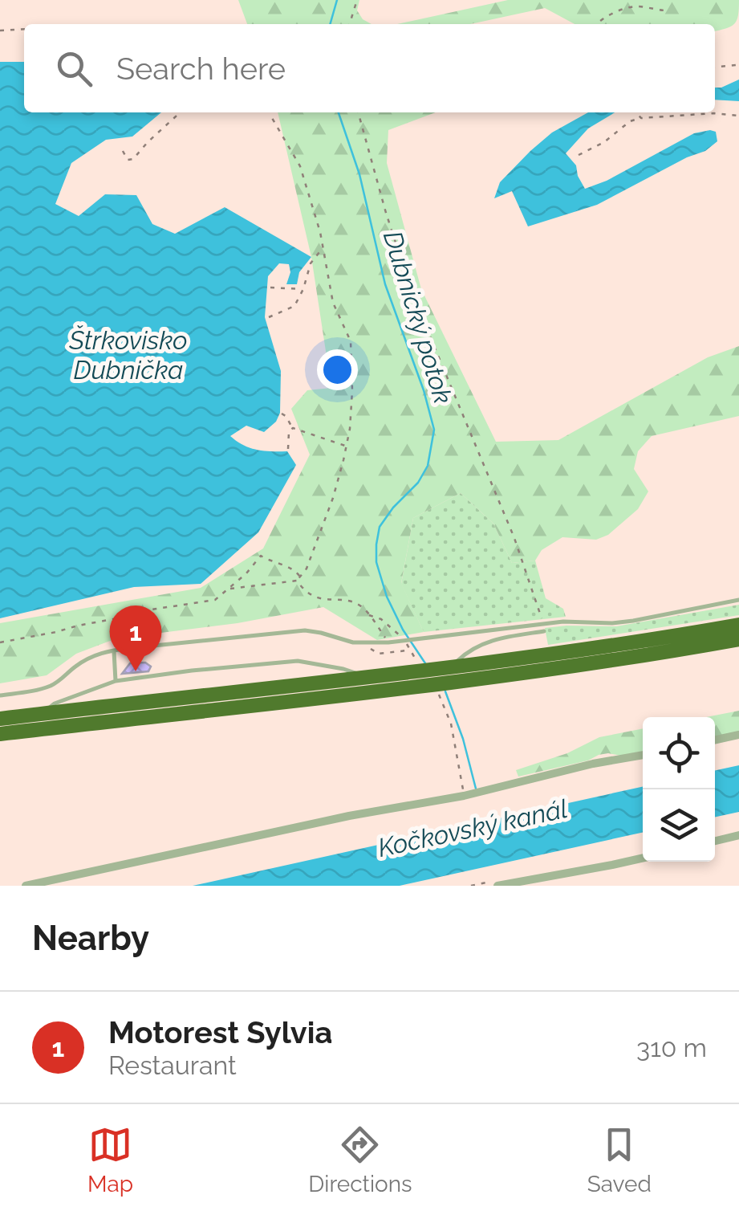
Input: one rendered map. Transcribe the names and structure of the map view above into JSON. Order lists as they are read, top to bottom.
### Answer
{
  "water": ["Dubnický potok", "Štrkovisko Dubnička", "Kočkovský kanál"],
  "page": {
    "search": "Search here",
    "pins": "1",
    "heading": "Nearby",
    "list": [
      {
        "mark": "1",
        "name": "Motorest Sylvia",
        "note": "Restaurant",
        "value": "310 m"
      }
    ],
    "nav": ["Map", "Directions", "Saved"]
  }
}
